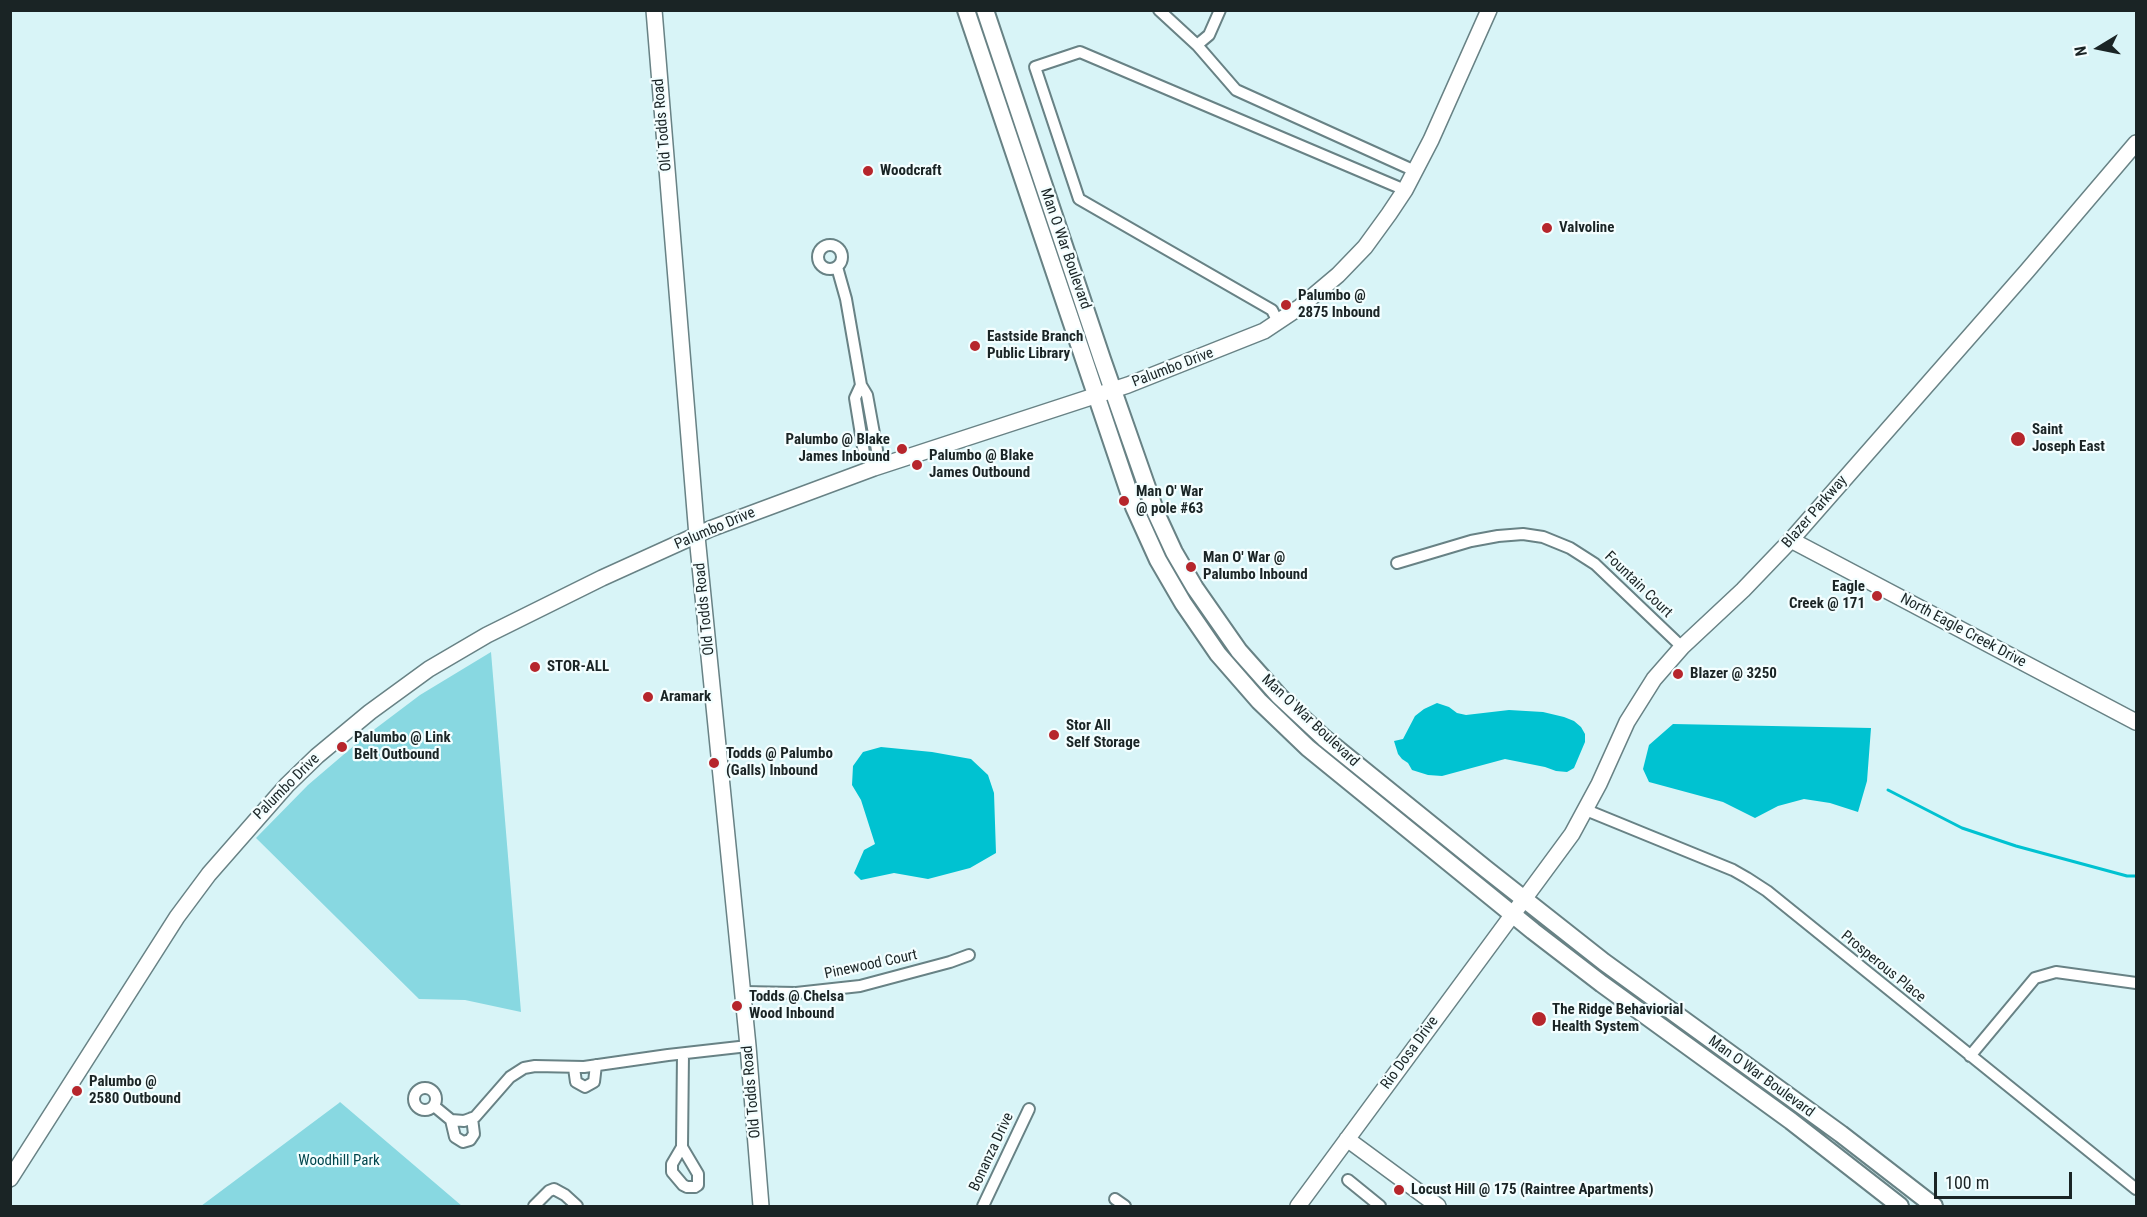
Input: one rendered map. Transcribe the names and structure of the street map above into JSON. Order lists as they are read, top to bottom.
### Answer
{
  "streets": {
    "main road": ["Man O War Boulevard"],
    "street": [
      "Old Todds Road",
      "Palumbo Drive",
      "Blazer Parkway",
      "Fountain Court",
      "North Eagle Creek Drive",
      "Pinewood Court",
      "Prosperous Place",
      "Rio Dosa Drive",
      "Bonanza Drive"
    ]
  },
  "crossings": [
    ["Old Todds Road", "Palumbo Drive"],
    ["Old Todds Road", "Pinewood Court"],
    ["Man O War Boulevard", "Palumbo Drive"],
    ["Man O War Boulevard", "Blazer Parkway"],
    ["Man O War Boulevard", "Rio Dosa Drive"],
    ["Blazer Parkway", "Fountain Court"],
    ["Blazer Parkway", "North Eagle Creek Drive"],
    ["Blazer Parkway", "Prosperous Place"],
    ["Blazer Parkway", "Rio Dosa Drive"]
  ],
  "parks": ["Woodhill Park"],
  "places": [
    "Woodcraft",
    "Valvoline",
    "Palumbo @ 2875 Inbound",
    "Eastside Branch Public Library",
    "Saint Joseph East",
    "Palumbo @ Blake James Inbound",
    "Palumbo @ Blake James Outbound",
    "Man O' War @ pole #63",
    "Man O' War @ Palumbo Inbound",
    "Eagle Creek @ 171",
    "STOR-ALL",
    "Blazer @ 3250",
    "Aramark",
    "Stor All Self Storage",
    "Palumbo @ Link Belt Outbound",
    "Todds @ Palumbo (Galls) Inbound",
    "Todds @ Chelsa Wood Inbound",
    "The Ridge Behaviorial Health System",
    "Palumbo @ 2580 Outbound",
    "Locust Hill @ 175 (Raintree Apartments)"
  ],
  "scale_bar": "100 m",
  "north": "left"
}
